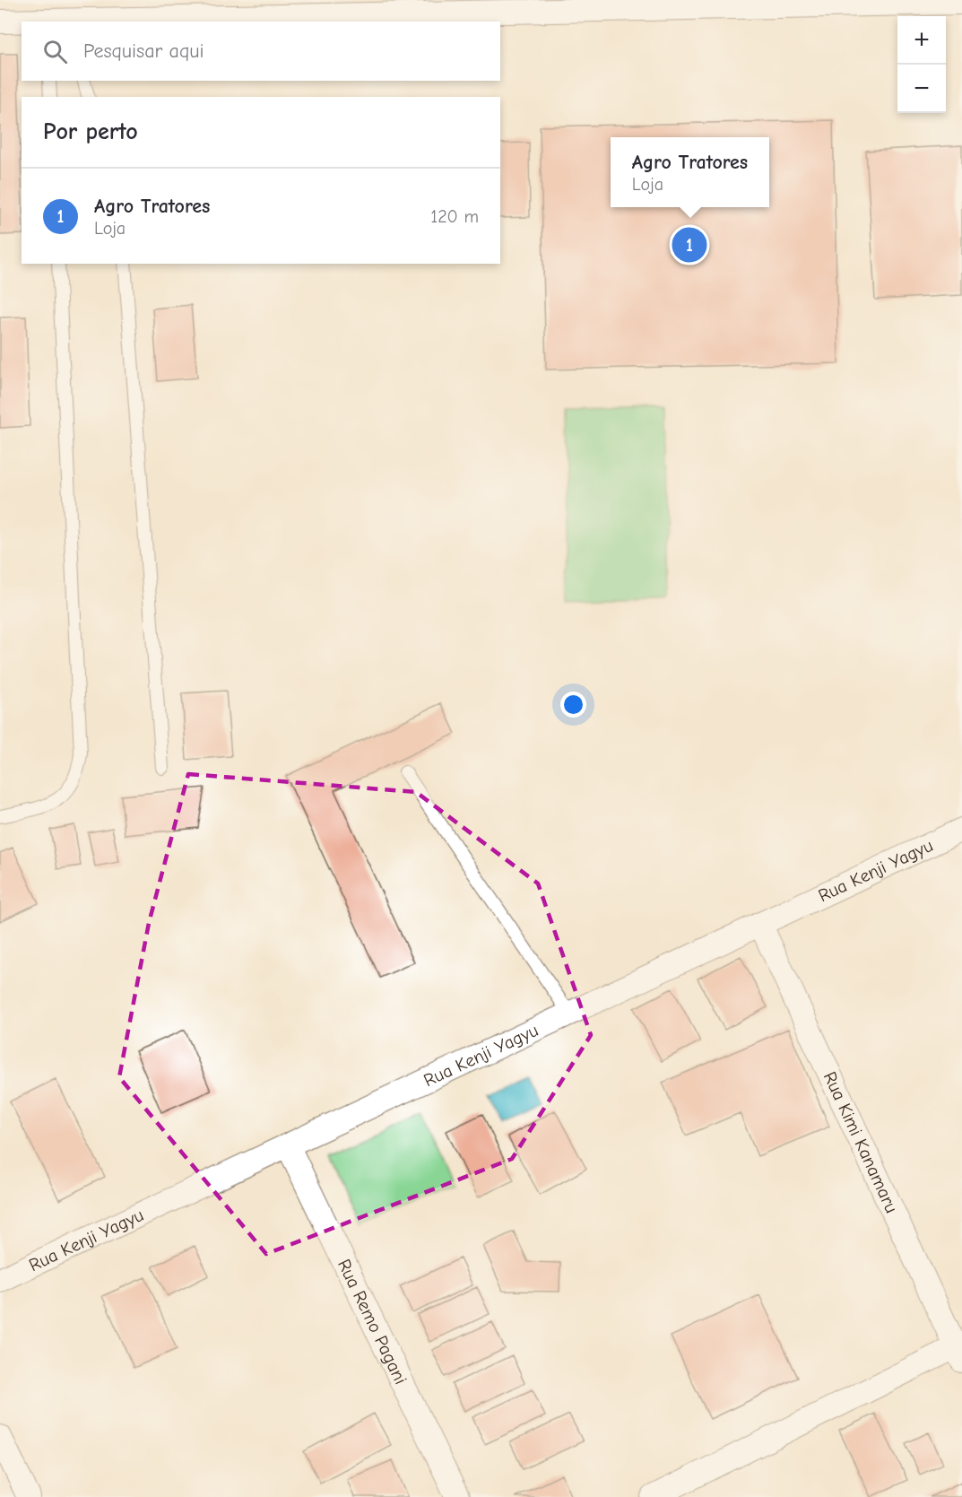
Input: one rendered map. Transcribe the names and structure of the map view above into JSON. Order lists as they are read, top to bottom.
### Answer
{
  "streets": {
    "street": ["Rua Kenji Yagyu", "Rua Kimi Kanamaru", "Rua Remo Pagani"]
  },
  "crossings": [
    ["Rua Kenji Yagyu", "Rua Kimi Kanamaru"],
    ["Rua Kenji Yagyu", "Rua Remo Pagani"]
  ],
  "page": {
    "map_buttons": ["+", "−"],
    "search": "Pesquisar aqui",
    "heading": "Por perto",
    "popup": ["Agro Tratores", "Loja"],
    "list": [
      {
        "mark": "1",
        "name": "Agro Tratores",
        "note": "Loja",
        "value": "120 m"
      }
    ],
    "pins": "1"
  }
}
